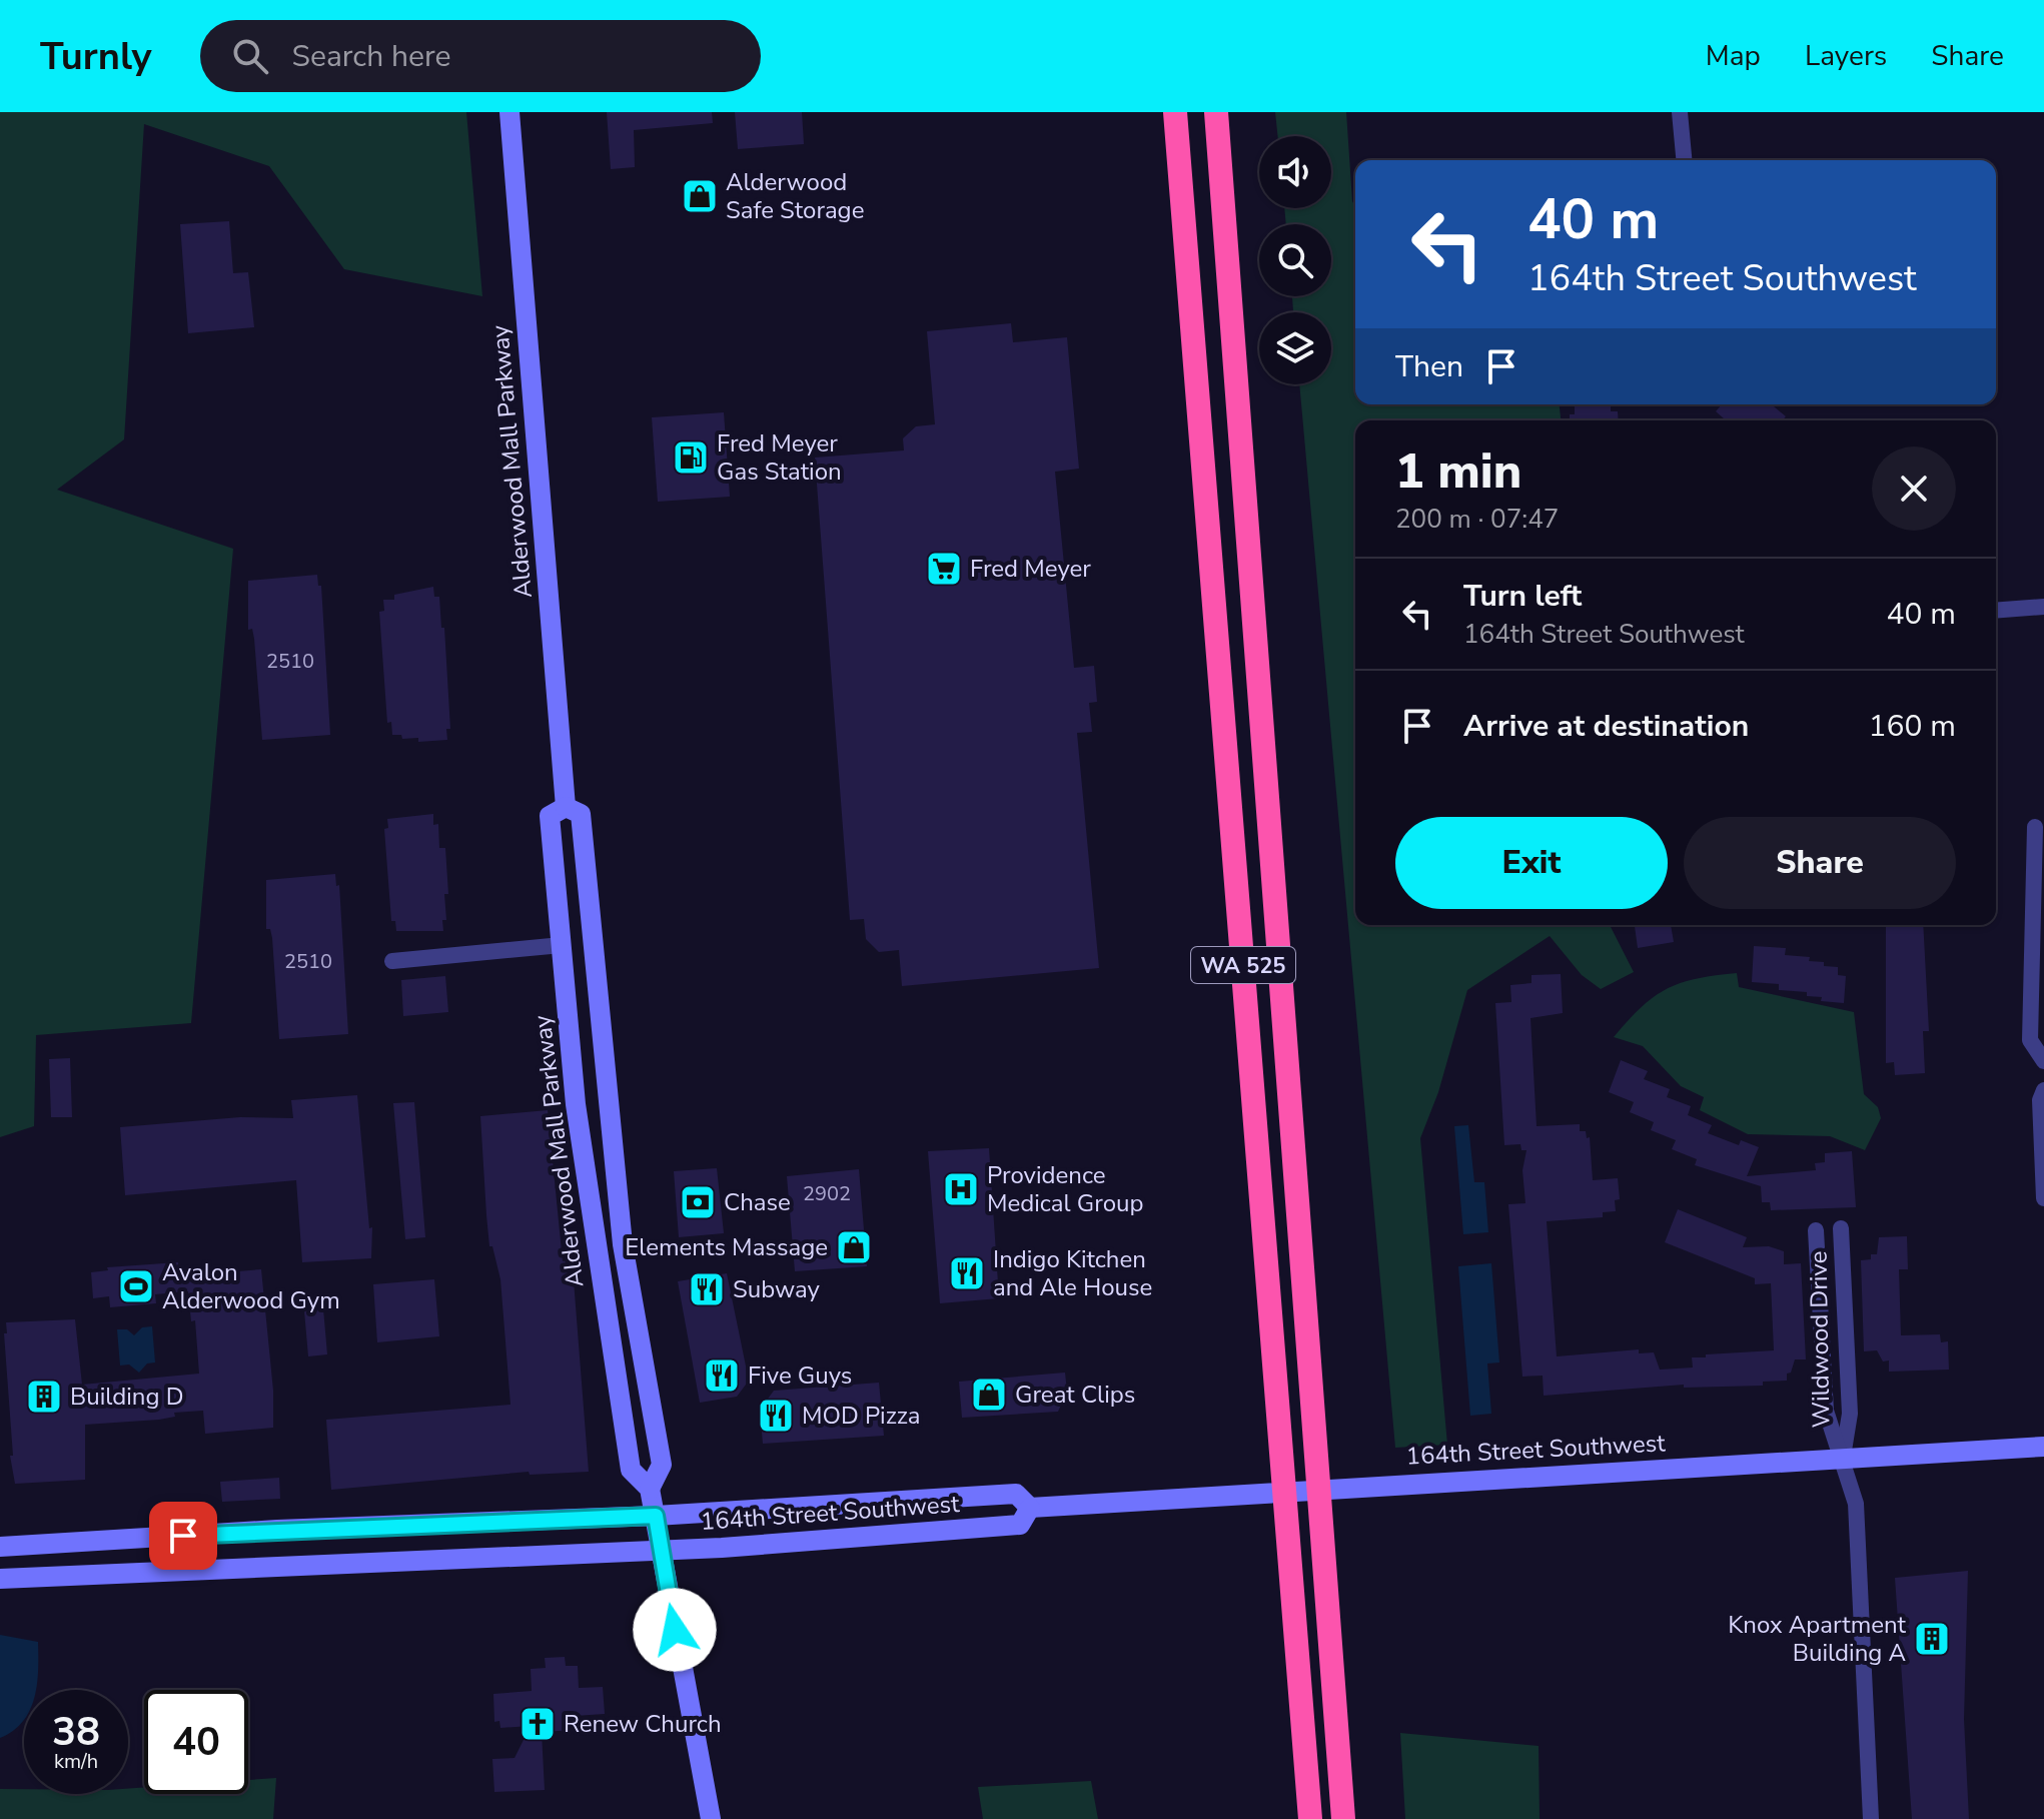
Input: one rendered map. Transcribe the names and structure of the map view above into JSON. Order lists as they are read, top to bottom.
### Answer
{
  "streets": {
    "highway": ["WA 525"],
    "main road": ["Alderwood Mall Parkway", "164th Street Southwest"],
    "street": ["Wildwood Drive"]
  },
  "crossings": [
    ["Alderwood Mall Parkway", "164th Street Southwest"],
    ["Wildwood Drive", "164th Street Southwest"]
  ],
  "places": {
    "shop": ["Alderwood Safe Storage", "Elements Massage", "Great Clips"],
    "fuel station": ["Fred Meyer Gas Station"],
    "supermarket": ["Fred Meyer"],
    "hospital": ["Providence Medical Group"],
    "bank": ["Chase"],
    "restaurant": [
      "Indigo Kitchen and Ale House",
      "Subway",
      "Five Guys",
      "MOD Pizza"
    ],
    "sports": ["Avalon Alderwood Gym"],
    "building": ["Building D", "Knox Apartment Building A"],
    "church": ["Renew Church"]
  },
  "house_numbers": ["2510", "2510", "2902"],
  "page": {
    "header": "Turnly",
    "search": "Search here",
    "nav": ["Map", "Layers", "Share"],
    "turn": ["40 m", "164th Street Southwest"],
    "then": "Then",
    "heading": ["1 min", "200 m · 07:47"],
    "list": [
      {
        "name": "Turn left",
        "note": "164th Street Southwest",
        "value": "40 m"
      },
      {
        "name": "Arrive at destination",
        "value": "160 m"
      }
    ],
    "buttons": ["Exit", "Share"],
    "speed": "38 km/h",
    "limit": "40"
  }
}
